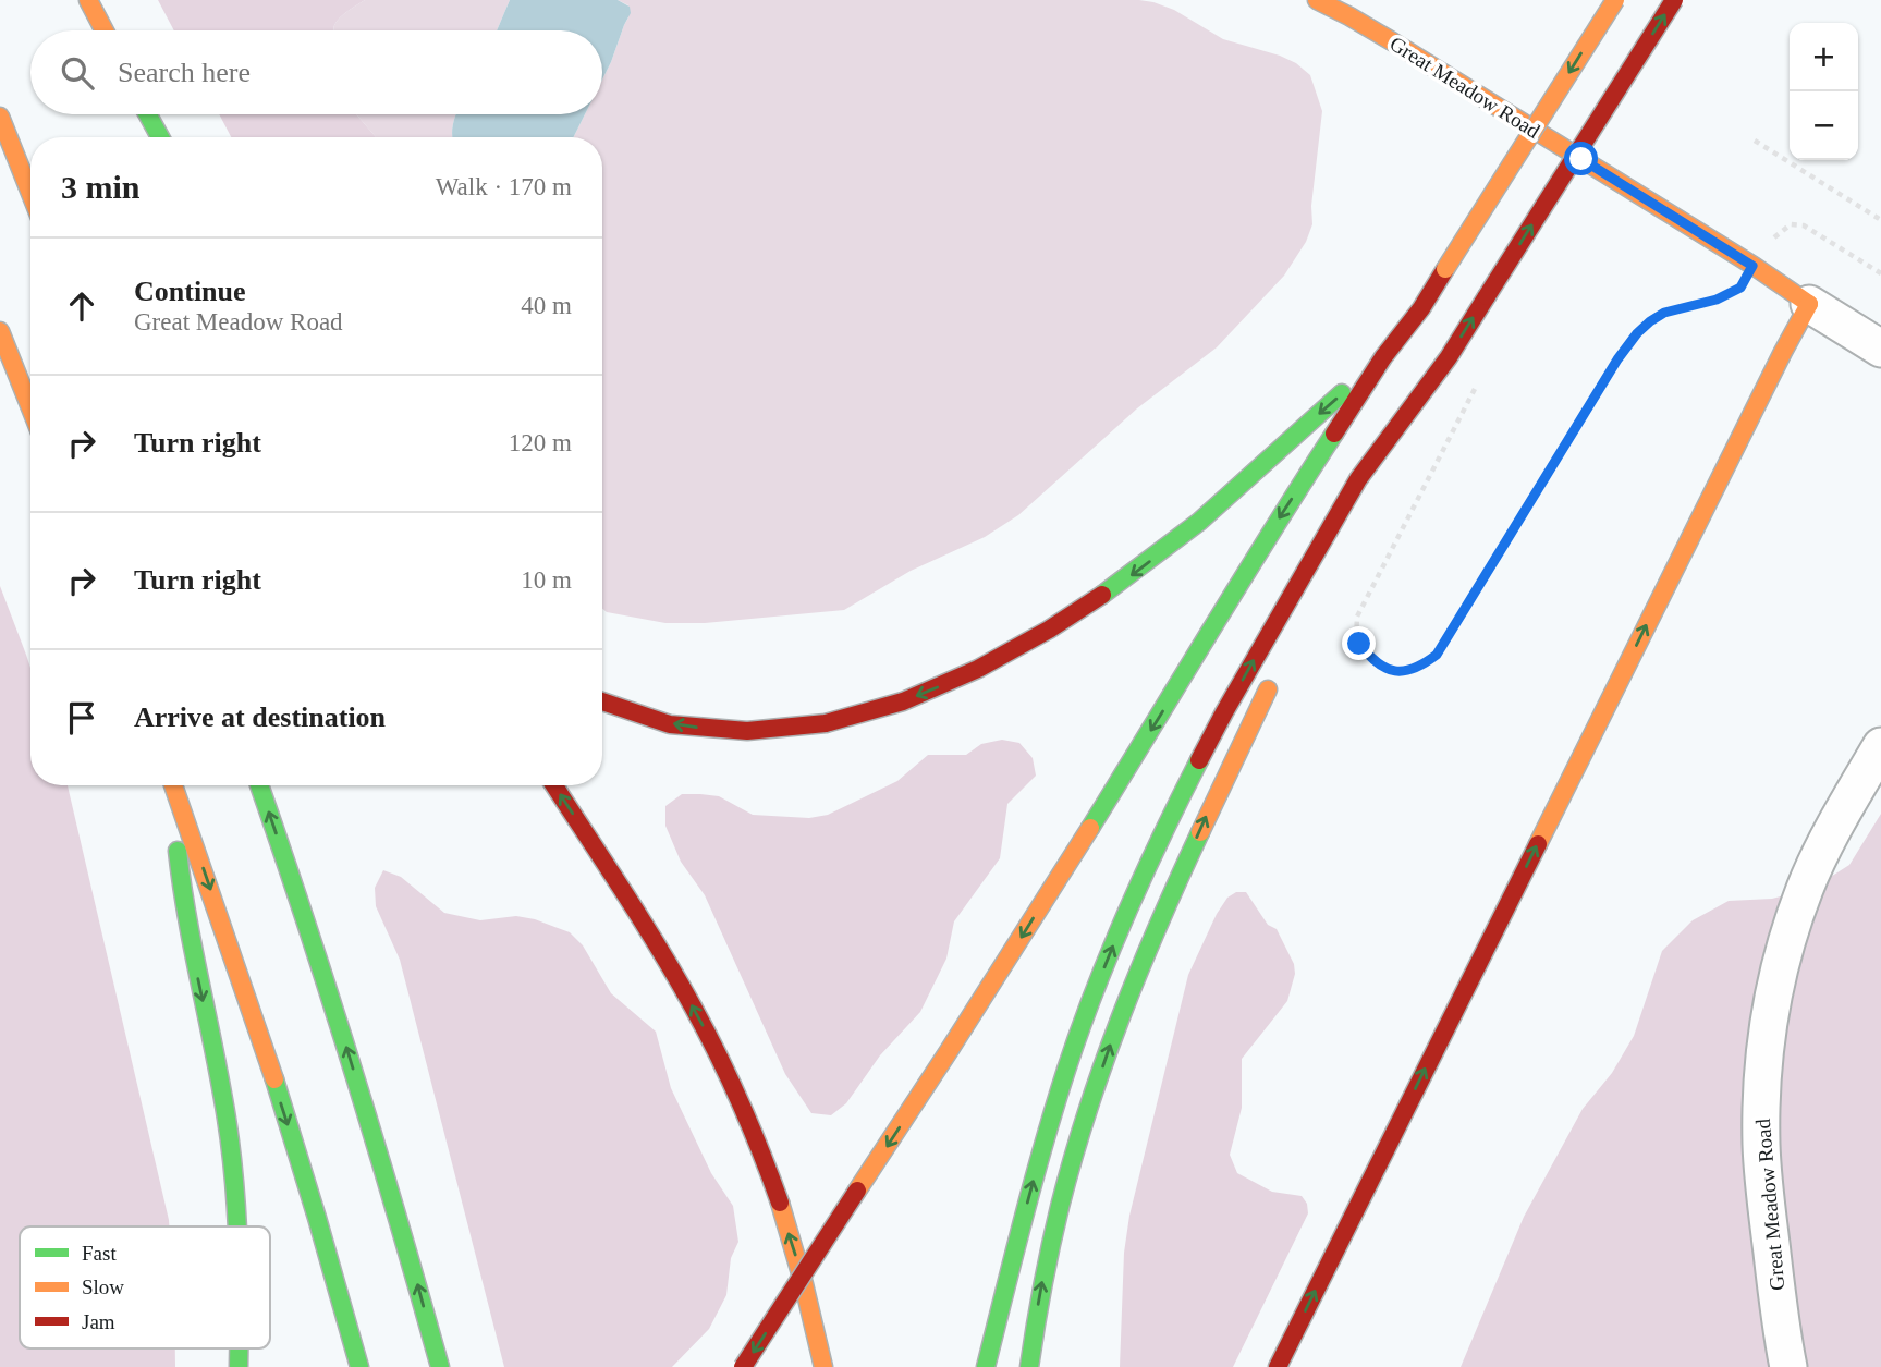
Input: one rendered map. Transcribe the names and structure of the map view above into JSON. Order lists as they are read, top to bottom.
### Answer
{
  "streets": {
    "main road": ["Great Meadow Road"]
  },
  "legend": ["Fast", "Slow", "Jam"],
  "page": {
    "map_buttons": ["+", "−"],
    "search": "Search here",
    "heading": ["3 min", "Walk · 170 m"],
    "list": [
      ["Continue", "Great Meadow Road", "40 m"],
      ["Turn right", "120 m"],
      ["Turn right", "10 m"],
      "Arrive at destination"
    ]
  }
}
